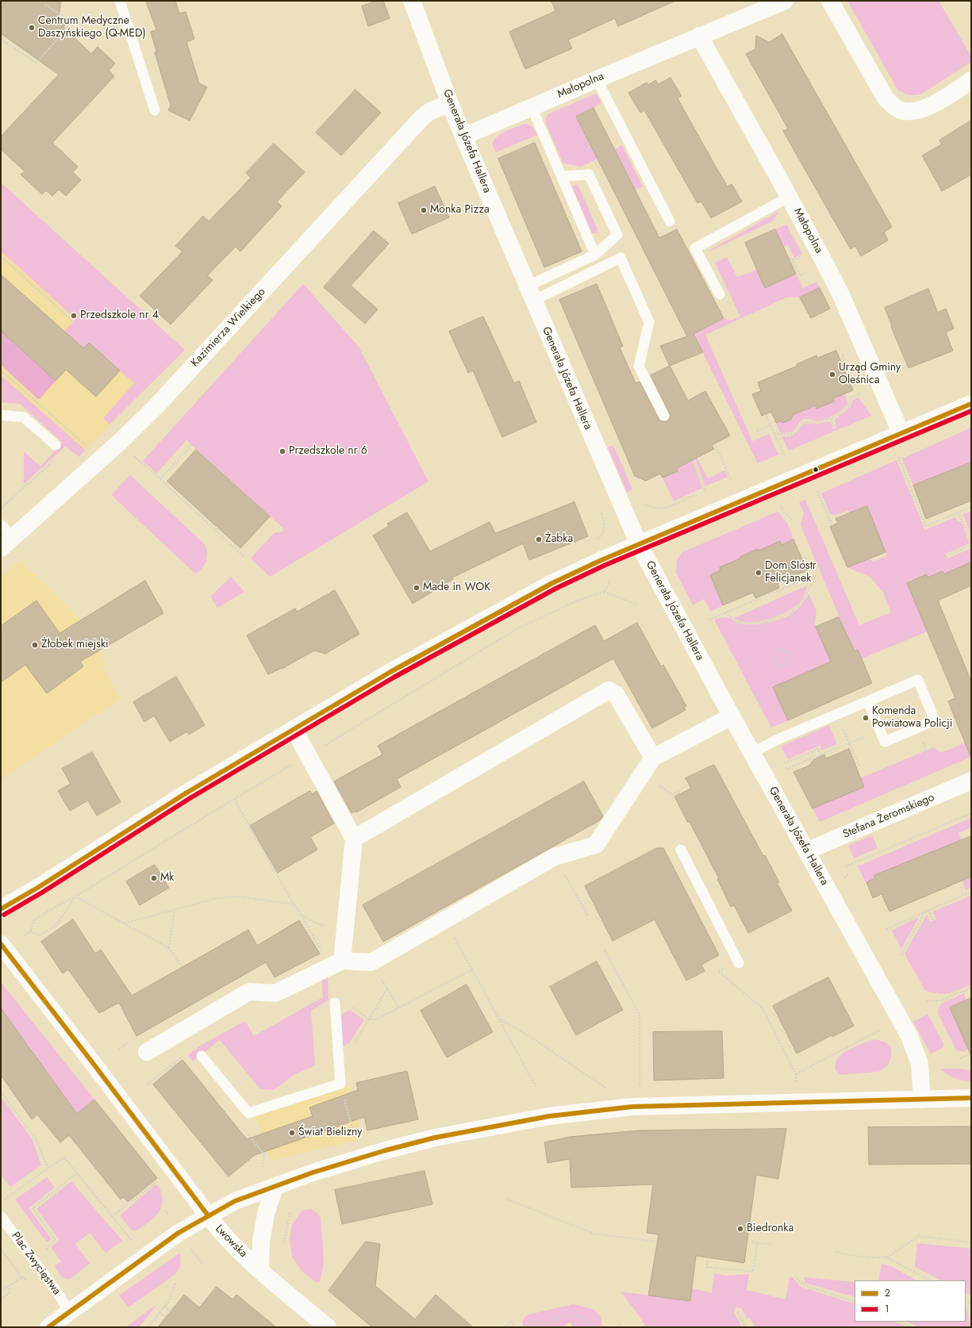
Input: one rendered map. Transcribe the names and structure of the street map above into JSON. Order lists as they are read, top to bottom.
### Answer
{
  "streets": {
    "street": [
      "Małopolna",
      "Generała Józefa Hallera",
      "Kazimierza Wielkiego",
      "Stefana Żeromskiego",
      "Lwowska"
    ],
    "lane": ["Plac Zwycięstwa"]
  },
  "crossings": [
    ["Małopolna", "Generała Józefa Hallera"],
    ["Generała Józefa Hallera", "Kazimierza Wielkiego"],
    ["Generała Józefa Hallera", "Stefana Żeromskiego"]
  ],
  "places": [
    "Centrum Medyczne Daszyńskiego (Q-MED)",
    "Monka Pizza",
    "Przedszkole nr 4",
    "Urząd Gminy Oleśnica",
    "Przedszkole nr 6",
    "Żabka",
    "Dom SIóstr Felicjanek",
    "Made in WOK",
    "Żłobek miejski",
    "Komenda Powiatowa Policji",
    "Mk",
    "Świat Bielizny",
    "Biedronka"
  ],
  "lines": ["transit line 2", "transit line 1"],
  "legend": ["2", "1"]
}
